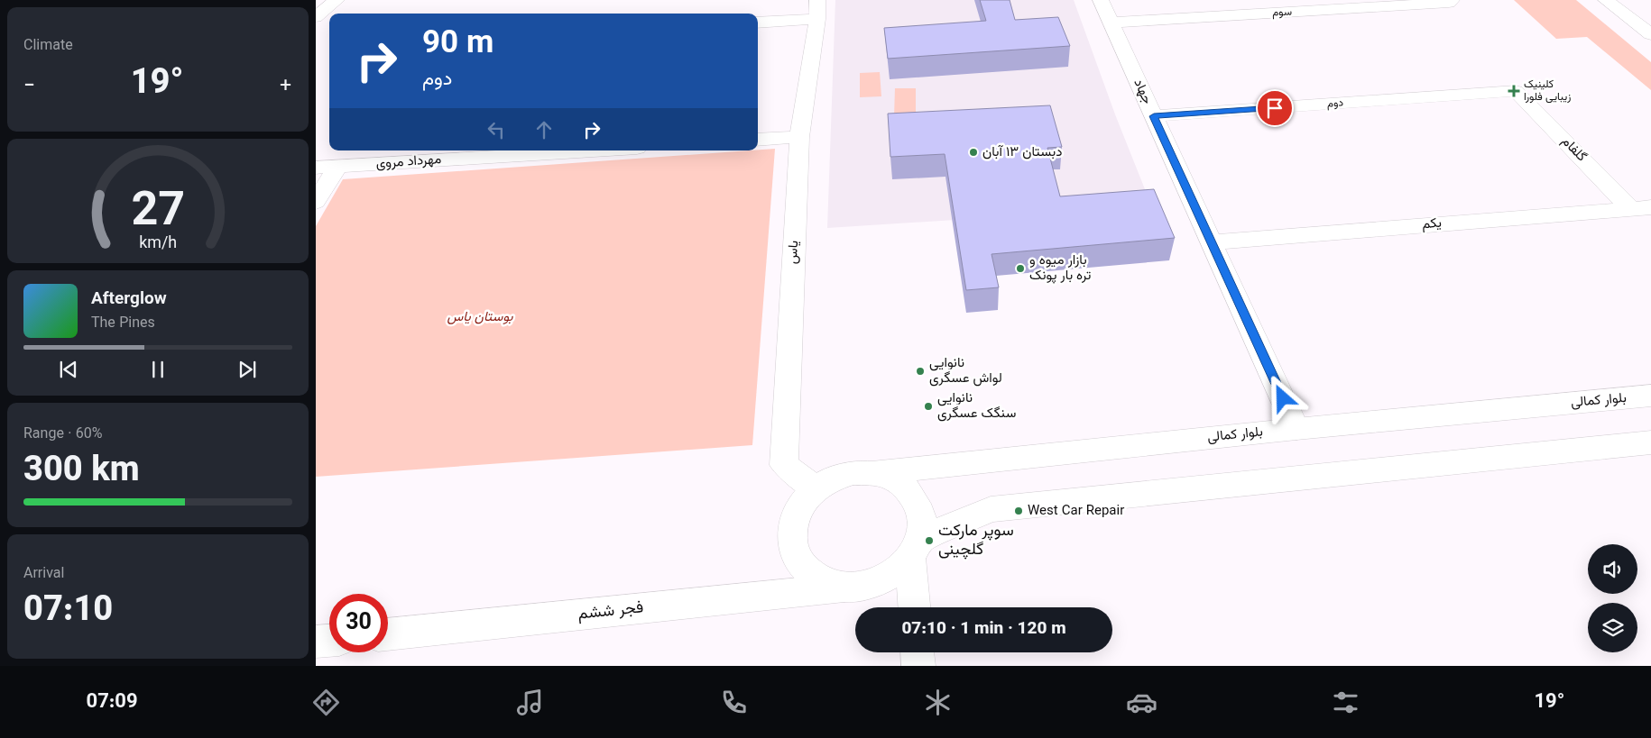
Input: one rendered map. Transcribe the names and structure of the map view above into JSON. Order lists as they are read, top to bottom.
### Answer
{
  "streets": {
    "street": [
      "سوم",
      "جهاد",
      "دوم",
      "گلفام",
      "مهرداد مروی",
      "یکم",
      "یاس",
      "بلوار کمالی",
      "فجر ششم"
    ]
  },
  "crossings": [
    ["سوم", "جهاد"],
    ["جهاد", "دوم"],
    ["جهاد", "یکم"],
    ["جهاد", "بلوار کمالی"],
    ["دوم", "گلفام"],
    ["گلفام", "یکم"],
    ["یاس", "بلوار کمالی"],
    ["یاس", "فجر ششم"],
    ["بلوار کمالی", "فجر ششم"]
  ],
  "parks": ["بوستان یاس"],
  "places": {
    "health": ["کلینیک زیبایی فلورا"],
    "other": [
      "دبستان ۱۳ آبان",
      "بازار ميوه و تره بار پونک",
      "نانوایی لواش عسگری",
      "نانوایی سنگک عسگری",
      "West Car Repair",
      "سوپر مارکت گلچینی"
    ]
  },
  "page": {
    "tile": [
      "Climate",
      ["Range · 60%", "300 km"],
      ["Arrival", "07:10"]
    ],
    "turn": ["90 m", "دوم"],
    "heat": ["−", "19°", "+"],
    "song": ["Afterglow", "The Pines"],
    "limit": "30",
    "trip": "07:10 · 1 min · 120 m",
    "tabs": ["07:09", "19°"],
    "gauge": ["27", "km/h"]
  }
}
